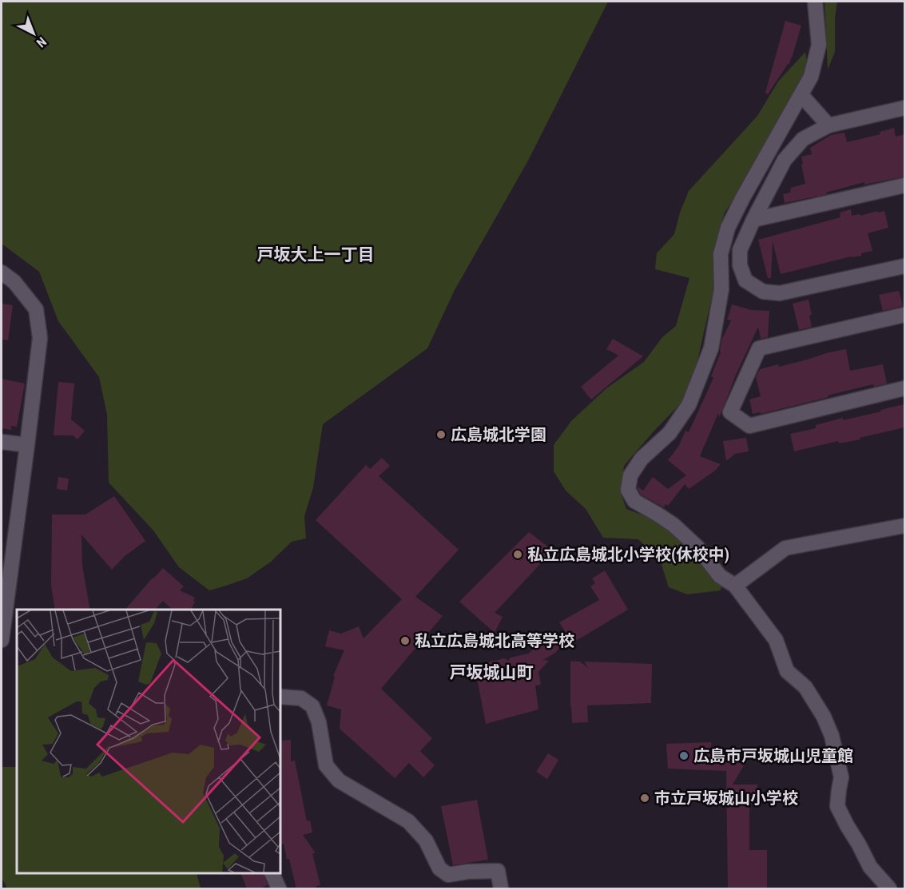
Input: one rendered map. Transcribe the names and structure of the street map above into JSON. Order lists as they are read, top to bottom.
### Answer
{
  "districts": ["戸坂大上一丁目", "戸坂城山町"],
  "places": [
    "広島城北学園",
    "私立広島城北小学校(休校中)",
    "私立広島城北高等学校",
    "広島市戸坂城山児童館",
    "市立戸坂城山小学校"
  ],
  "north": "bottom right"
}
